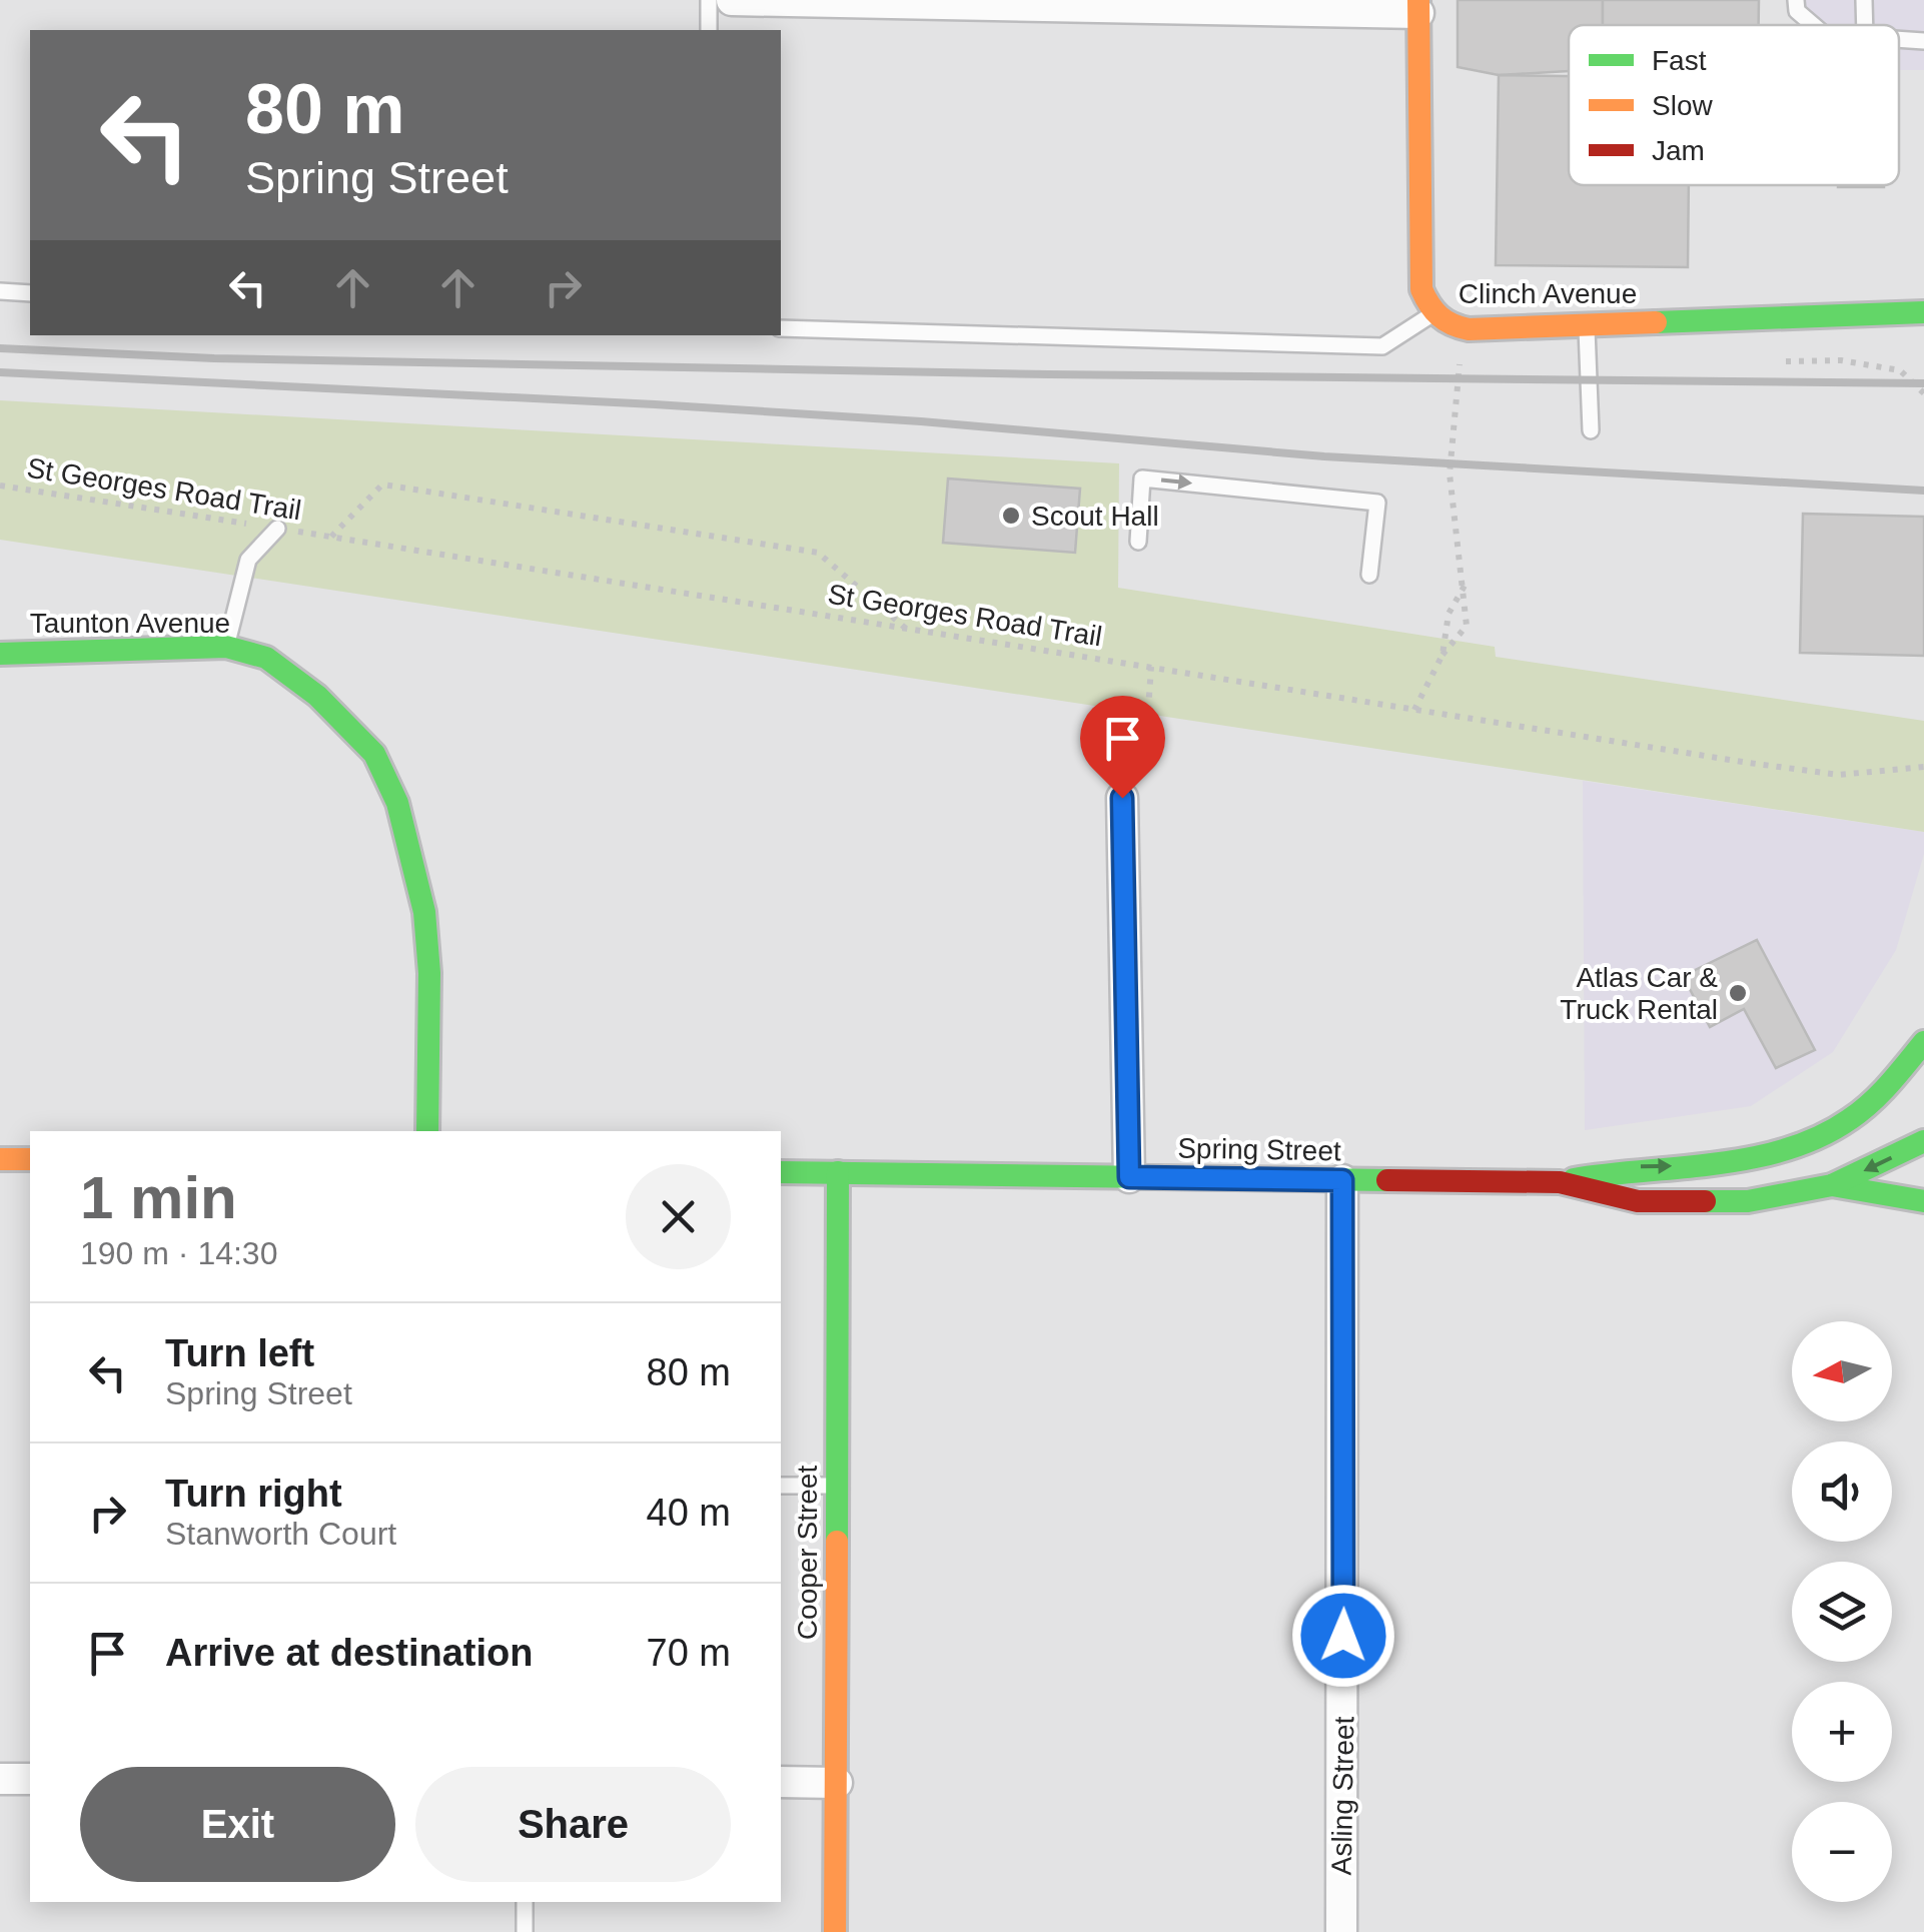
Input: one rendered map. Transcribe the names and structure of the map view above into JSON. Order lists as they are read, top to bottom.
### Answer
{
  "streets": {
    "street": [
      "Clinch Avenue",
      "Taunton Avenue",
      "Spring Street",
      "Cooper Street",
      "Asling Street"
    ],
    "path": ["St Georges Road Trail"]
  },
  "crossings": [
    ["Spring Street", "Cooper Street"],
    ["Spring Street", "Asling Street"]
  ],
  "places": ["Scout Hall", "Atlas Car & Truck Rental"],
  "legend": ["Fast", "Slow", "Jam"],
  "north": "left",
  "page": {
    "turn": ["80 m", "Spring Street"],
    "heading": ["1 min", "190 m · 14:30"],
    "list": [
      {
        "name": "Turn left",
        "note": "Spring Street",
        "value": "80 m"
      },
      {
        "name": "Turn right",
        "note": "Stanworth Court",
        "value": "40 m"
      },
      {
        "name": "Arrive at destination",
        "value": "70 m"
      }
    ],
    "map_buttons": ["+", "−"],
    "buttons": ["Exit", "Share"]
  }
}
